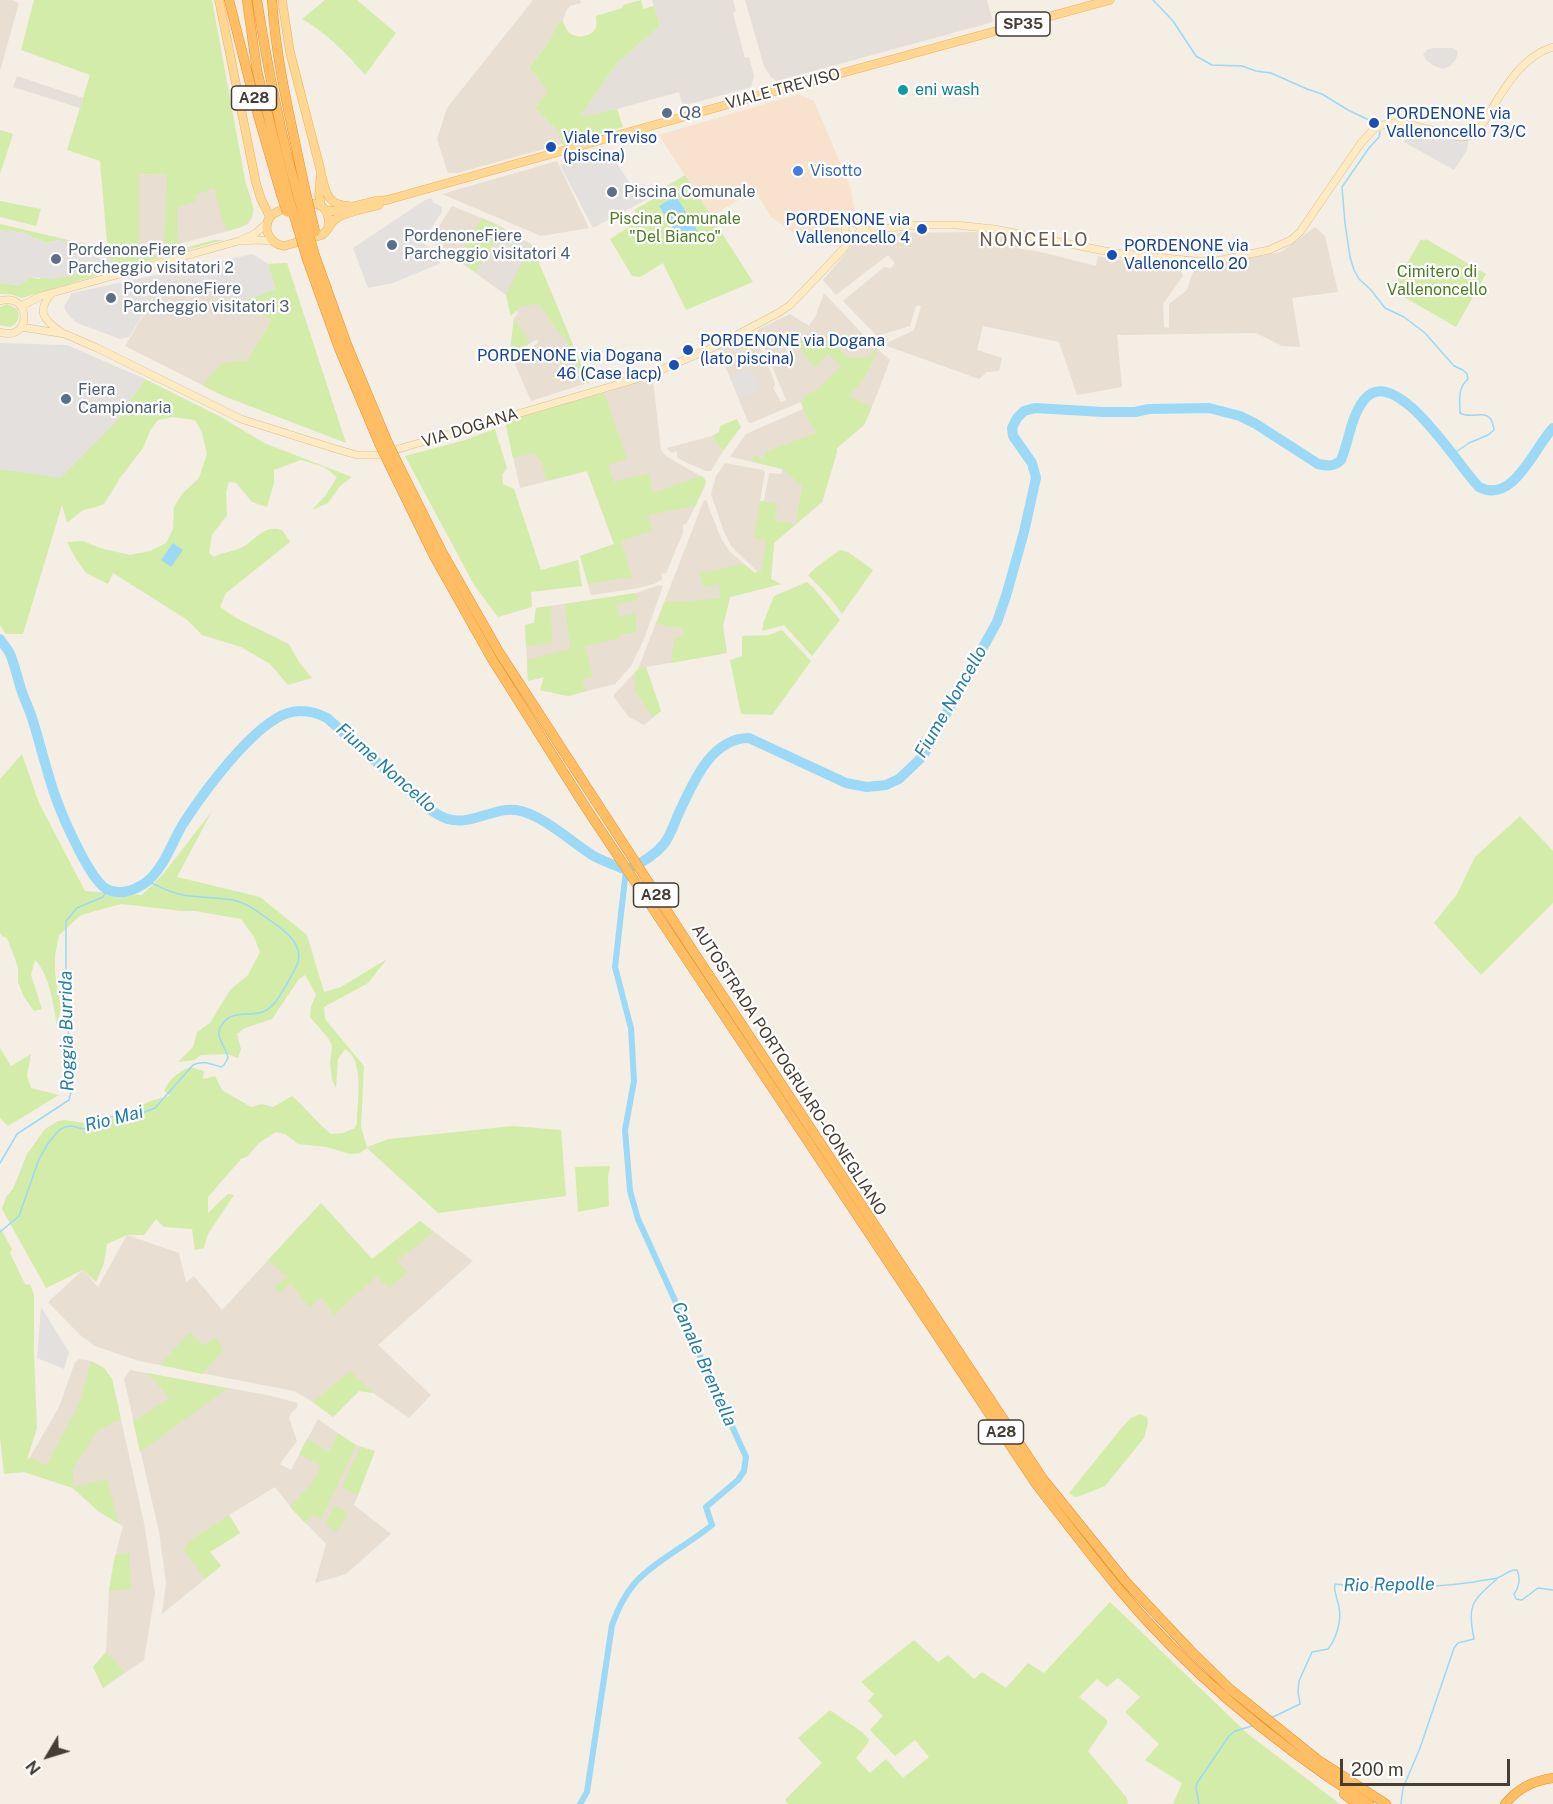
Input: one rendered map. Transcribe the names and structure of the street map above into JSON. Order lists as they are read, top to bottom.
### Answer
{
  "streets": {
    "highway": ["A28", "AUTOSTRADA PORTOGRUARO-CONEGLIANO"],
    "main road": ["SP35", "VIALE TREVISO"],
    "street": ["VIA DOGANA"]
  },
  "crossings": [
    ["VIALE TREVISO", "VIA DOGANA"],
    ["A28", "AUTOSTRADA PORTOGRUARO-CONEGLIANO"]
  ],
  "districts": ["NONCELLO"],
  "water": [
    "Fiume Noncello",
    "Roggia Burrida",
    "Rio Mai",
    "Canale Brentella",
    "Rio Repolle"
  ],
  "parks": ["Piscina Comunale \"Del Bianco\"", "Cimitero di Vallenoncello"],
  "places": [
    "eni wash",
    "Q8",
    "PORDENONE via Vallenoncello 73/C",
    "Viale Treviso (piscina)",
    "Visotto",
    "Piscina Comunale",
    "PORDENONE via Vallenoncello 4",
    "PordenoneFiere Parcheggio visitatori 4",
    "PORDENONE via Vallenoncello 20",
    "PordenoneFiere Parcheggio visitatori 2",
    "PordenoneFiere Parcheggio visitatori 3",
    "PORDENONE via Dogana (lato piscina)",
    "PORDENONE via Dogana 46 (Case Iacp)",
    "Fiera Campionaria"
  ],
  "scale_bar": "200 m",
  "north": "bottom left"
}
